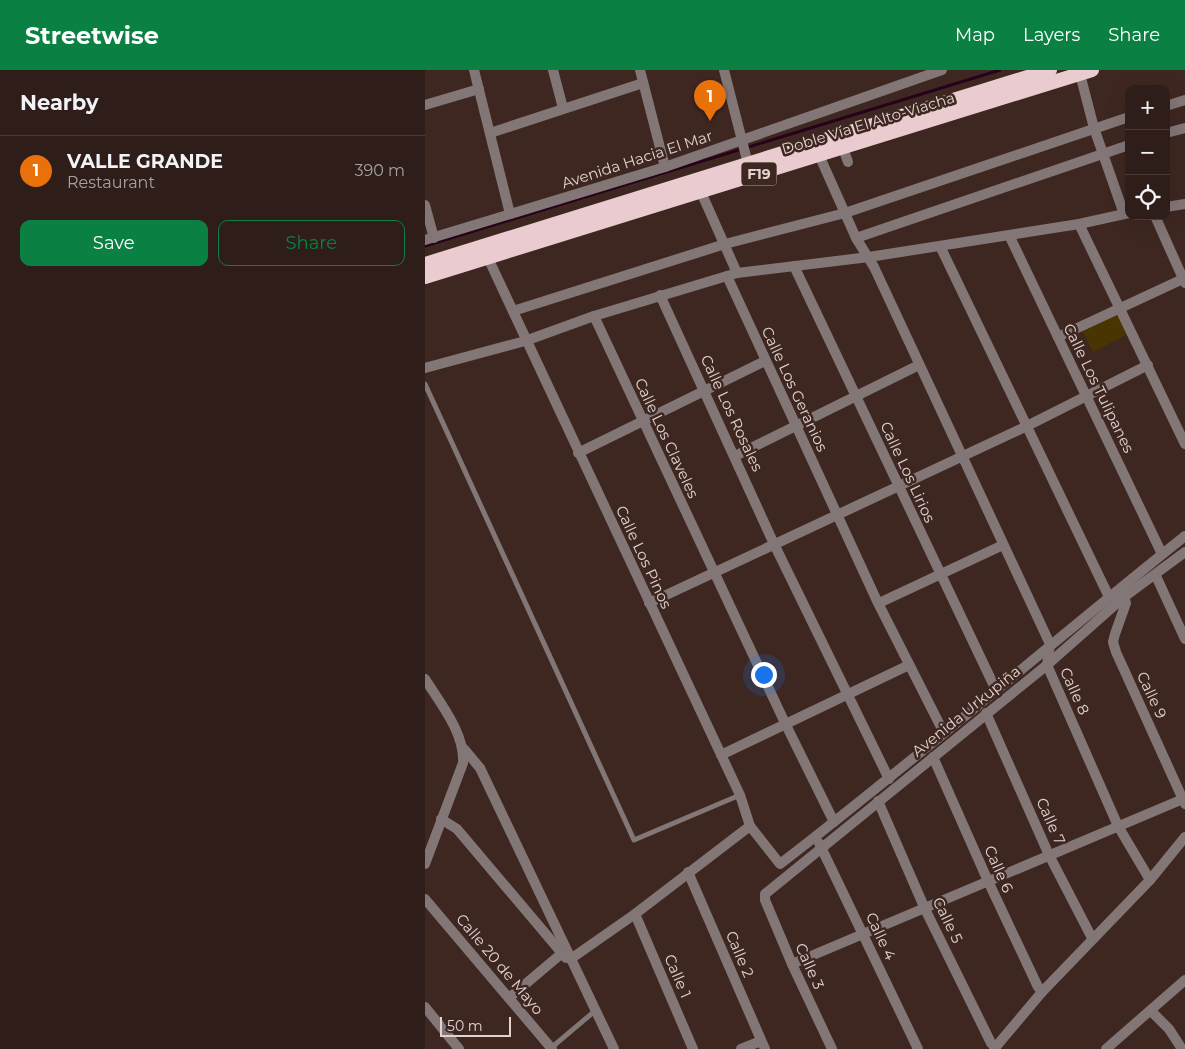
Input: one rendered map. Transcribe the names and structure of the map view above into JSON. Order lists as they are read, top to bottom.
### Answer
{
  "streets": {
    "highway": ["Doble Vía El Alto-Viacha", "F19"],
    "street": [
      "Avenida Hacia El Mar",
      "Calle Los Tulipanes",
      "Calle Los Geranios",
      "Calle Los Rosales",
      "Calle Los Claveles",
      "Calle Los Lirios",
      "Calle Los Pinos",
      "Calle 8",
      "Calle 9",
      "Avenida Urkupiña",
      "Calle 7",
      "Calle 6",
      "Calle 5",
      "Calle 4",
      "Calle 2",
      "Calle 20 de Mayo",
      "Calle 3",
      "Calle 1"
    ]
  },
  "crossings": [
    ["Doble Vía El Alto-Viacha", "Avenida Hacia El Mar"],
    ["Doble Vía El Alto-Viacha", "Calle Los Geranios"],
    ["Doble Vía El Alto-Viacha", "Calle Los Pinos"],
    ["Calle Los Pinos", "Calle 4"],
    ["Calle 8", "Avenida Urkupiña"],
    ["Calle 9", "Avenida Urkupiña"],
    ["Avenida Urkupiña", "Calle 7"],
    ["Avenida Urkupiña", "Calle 6"],
    ["Avenida Urkupiña", "Calle 5"],
    ["Avenida Urkupiña", "Calle 4"],
    ["Avenida Urkupiña", "Calle 3"]
  ],
  "scale_bar": "50 m",
  "page": {
    "header": "Streetwise",
    "nav": ["Map", "Layers", "Share"],
    "heading": "Nearby",
    "pins": "1",
    "map_buttons": ["+", "−"],
    "list": [
      {
        "mark": "1",
        "name": "VALLE GRANDE",
        "note": "Restaurant",
        "value": "390 m"
      }
    ],
    "buttons": ["Save", "Share"],
    "scale": "50 m"
  }
}
